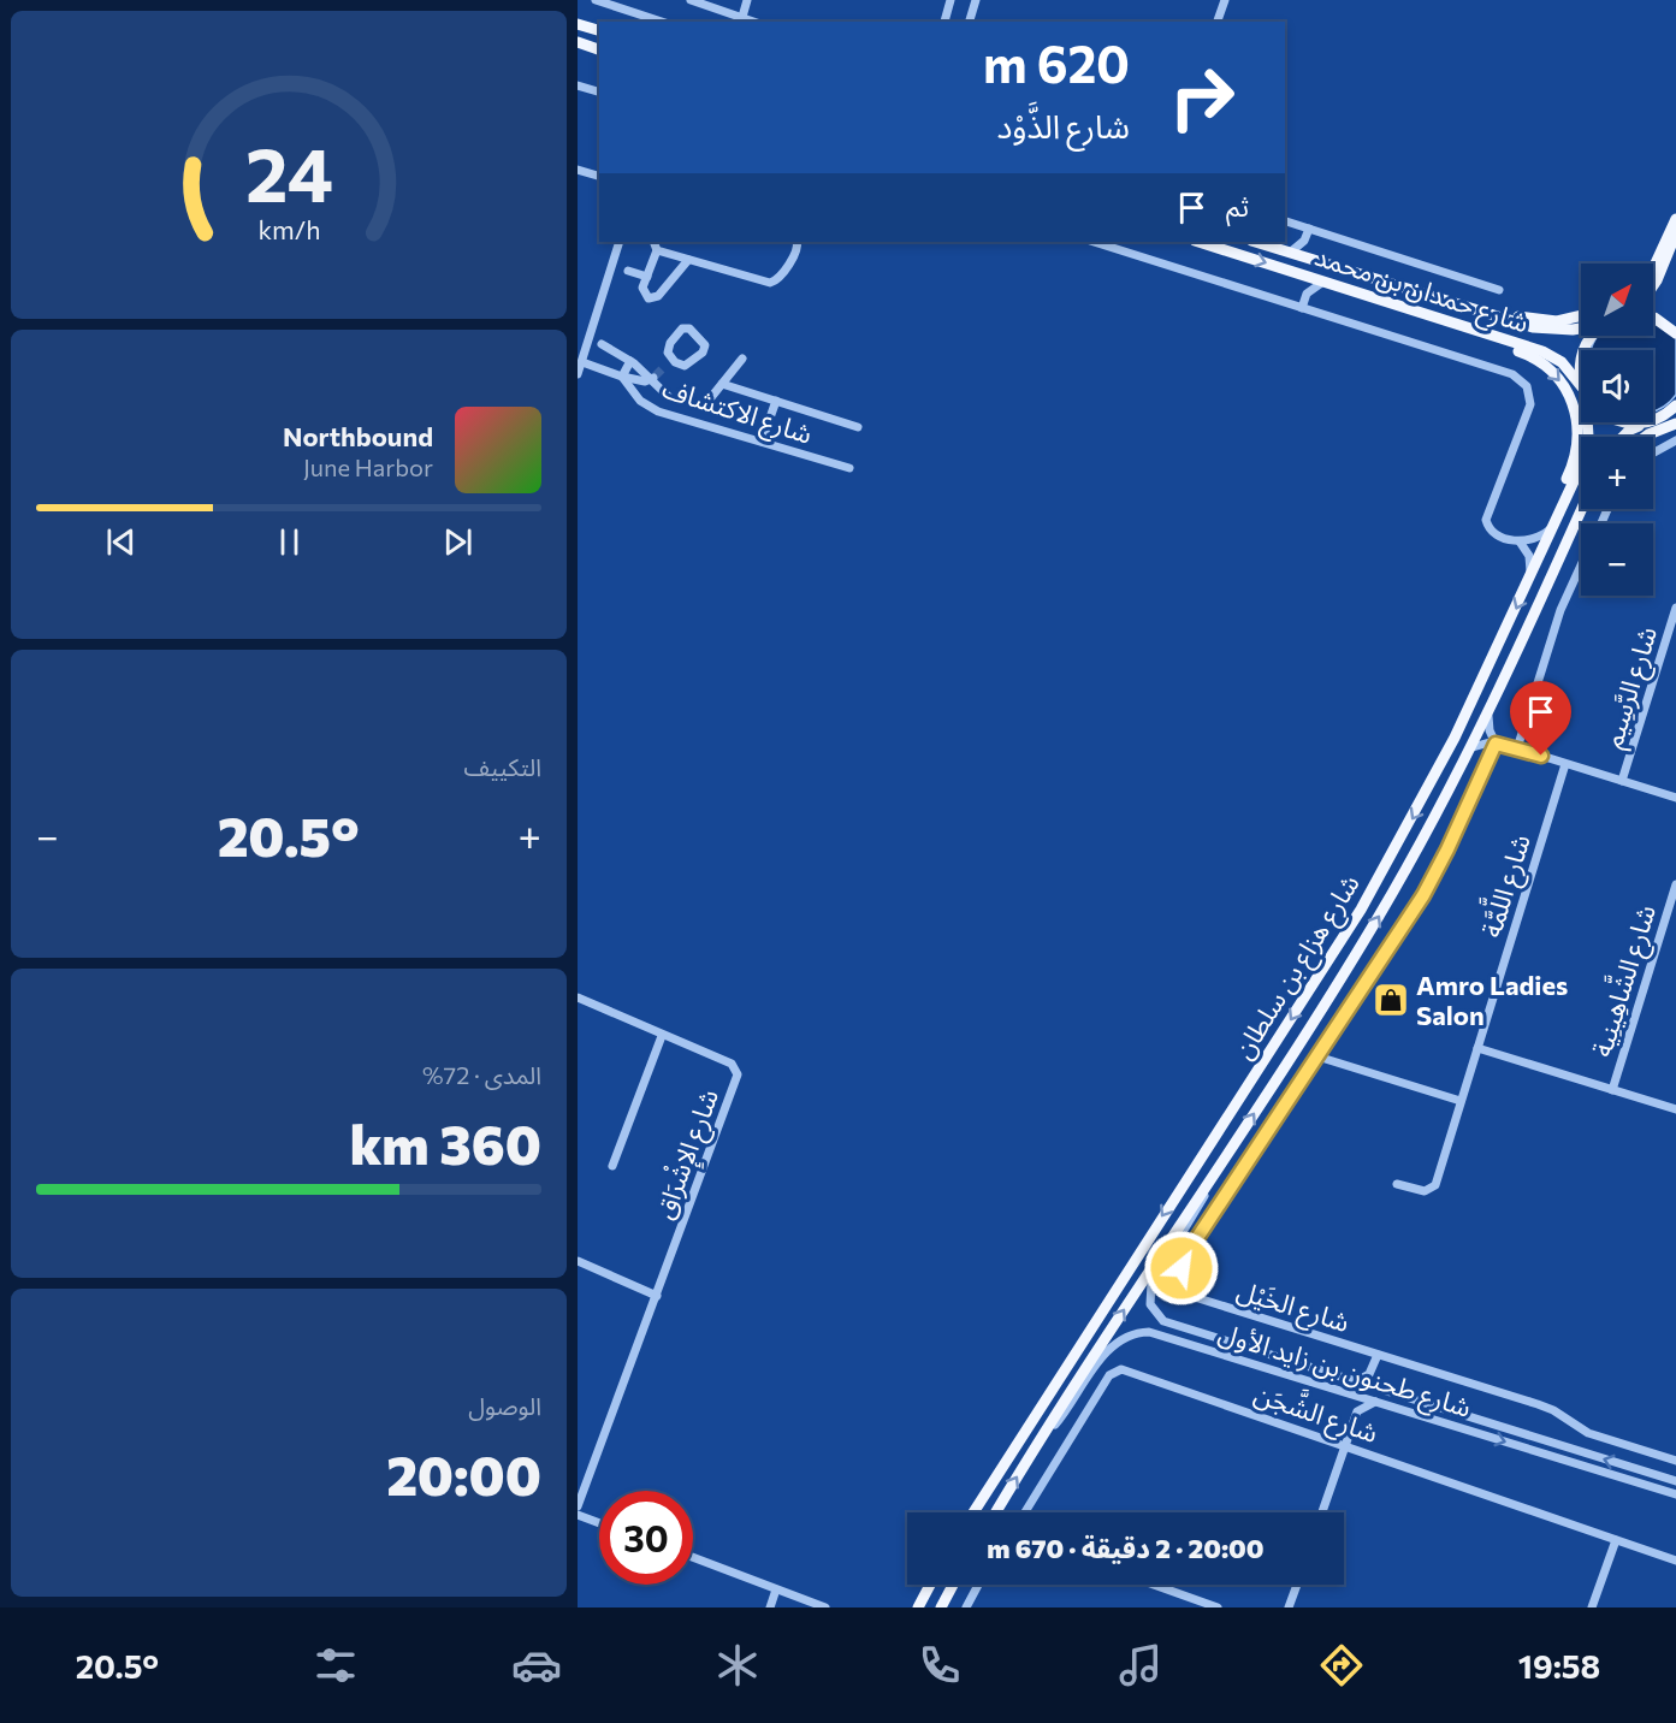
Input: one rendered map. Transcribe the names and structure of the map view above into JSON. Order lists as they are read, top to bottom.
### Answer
{
  "streets": {
    "main road": ["شارع حمدان بن محمد", "شارع هزاع بن سلطان"],
    "street": [
      "شارع الاكتشاف",
      "شارع الرَّسِيم",
      "شارع اللَّمَّة",
      "شارع الشَّاهِينِية",
      "شارع الإِشْرَاق",
      "شارع الخَيْل",
      "شارع طحنون بن زايد الأول",
      "شارع الشَّجَن"
    ]
  },
  "crossings": [
    ["شارع هزاع بن سلطان", "شارع طحنون بن زايد الأول"]
  ],
  "places": {
    "shop": ["Amro Ladies Salon"]
  },
  "north": "top right",
  "page": {
    "turn": ["620 m", "شارع الذَّوْد"],
    "then": "ثم",
    "map_buttons": ["+", "−"],
    "song": ["Northbound", "June Harbor"],
    "tile": [
      "التكييف",
      ["المدى · 72%", "360 km"],
      ["الوصول", "20:00"]
    ],
    "heat": ["−", "20.5°", "+"],
    "limit": "30",
    "trip": "20:00 · 2 دقيقة · 670 m",
    "tabs": ["19:58", "20.5°"],
    "gauge": ["24", "km/h"]
  }
}
